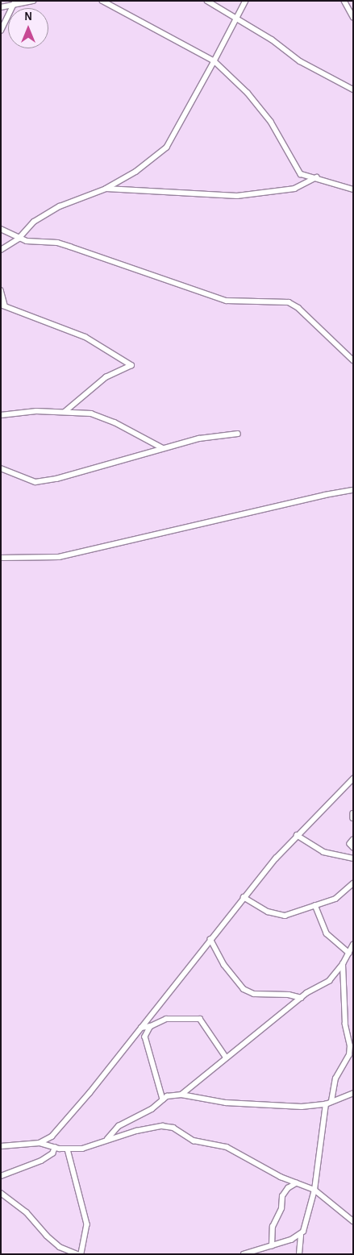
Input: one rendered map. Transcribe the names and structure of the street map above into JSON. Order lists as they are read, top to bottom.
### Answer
{
  "north": "top"
}
